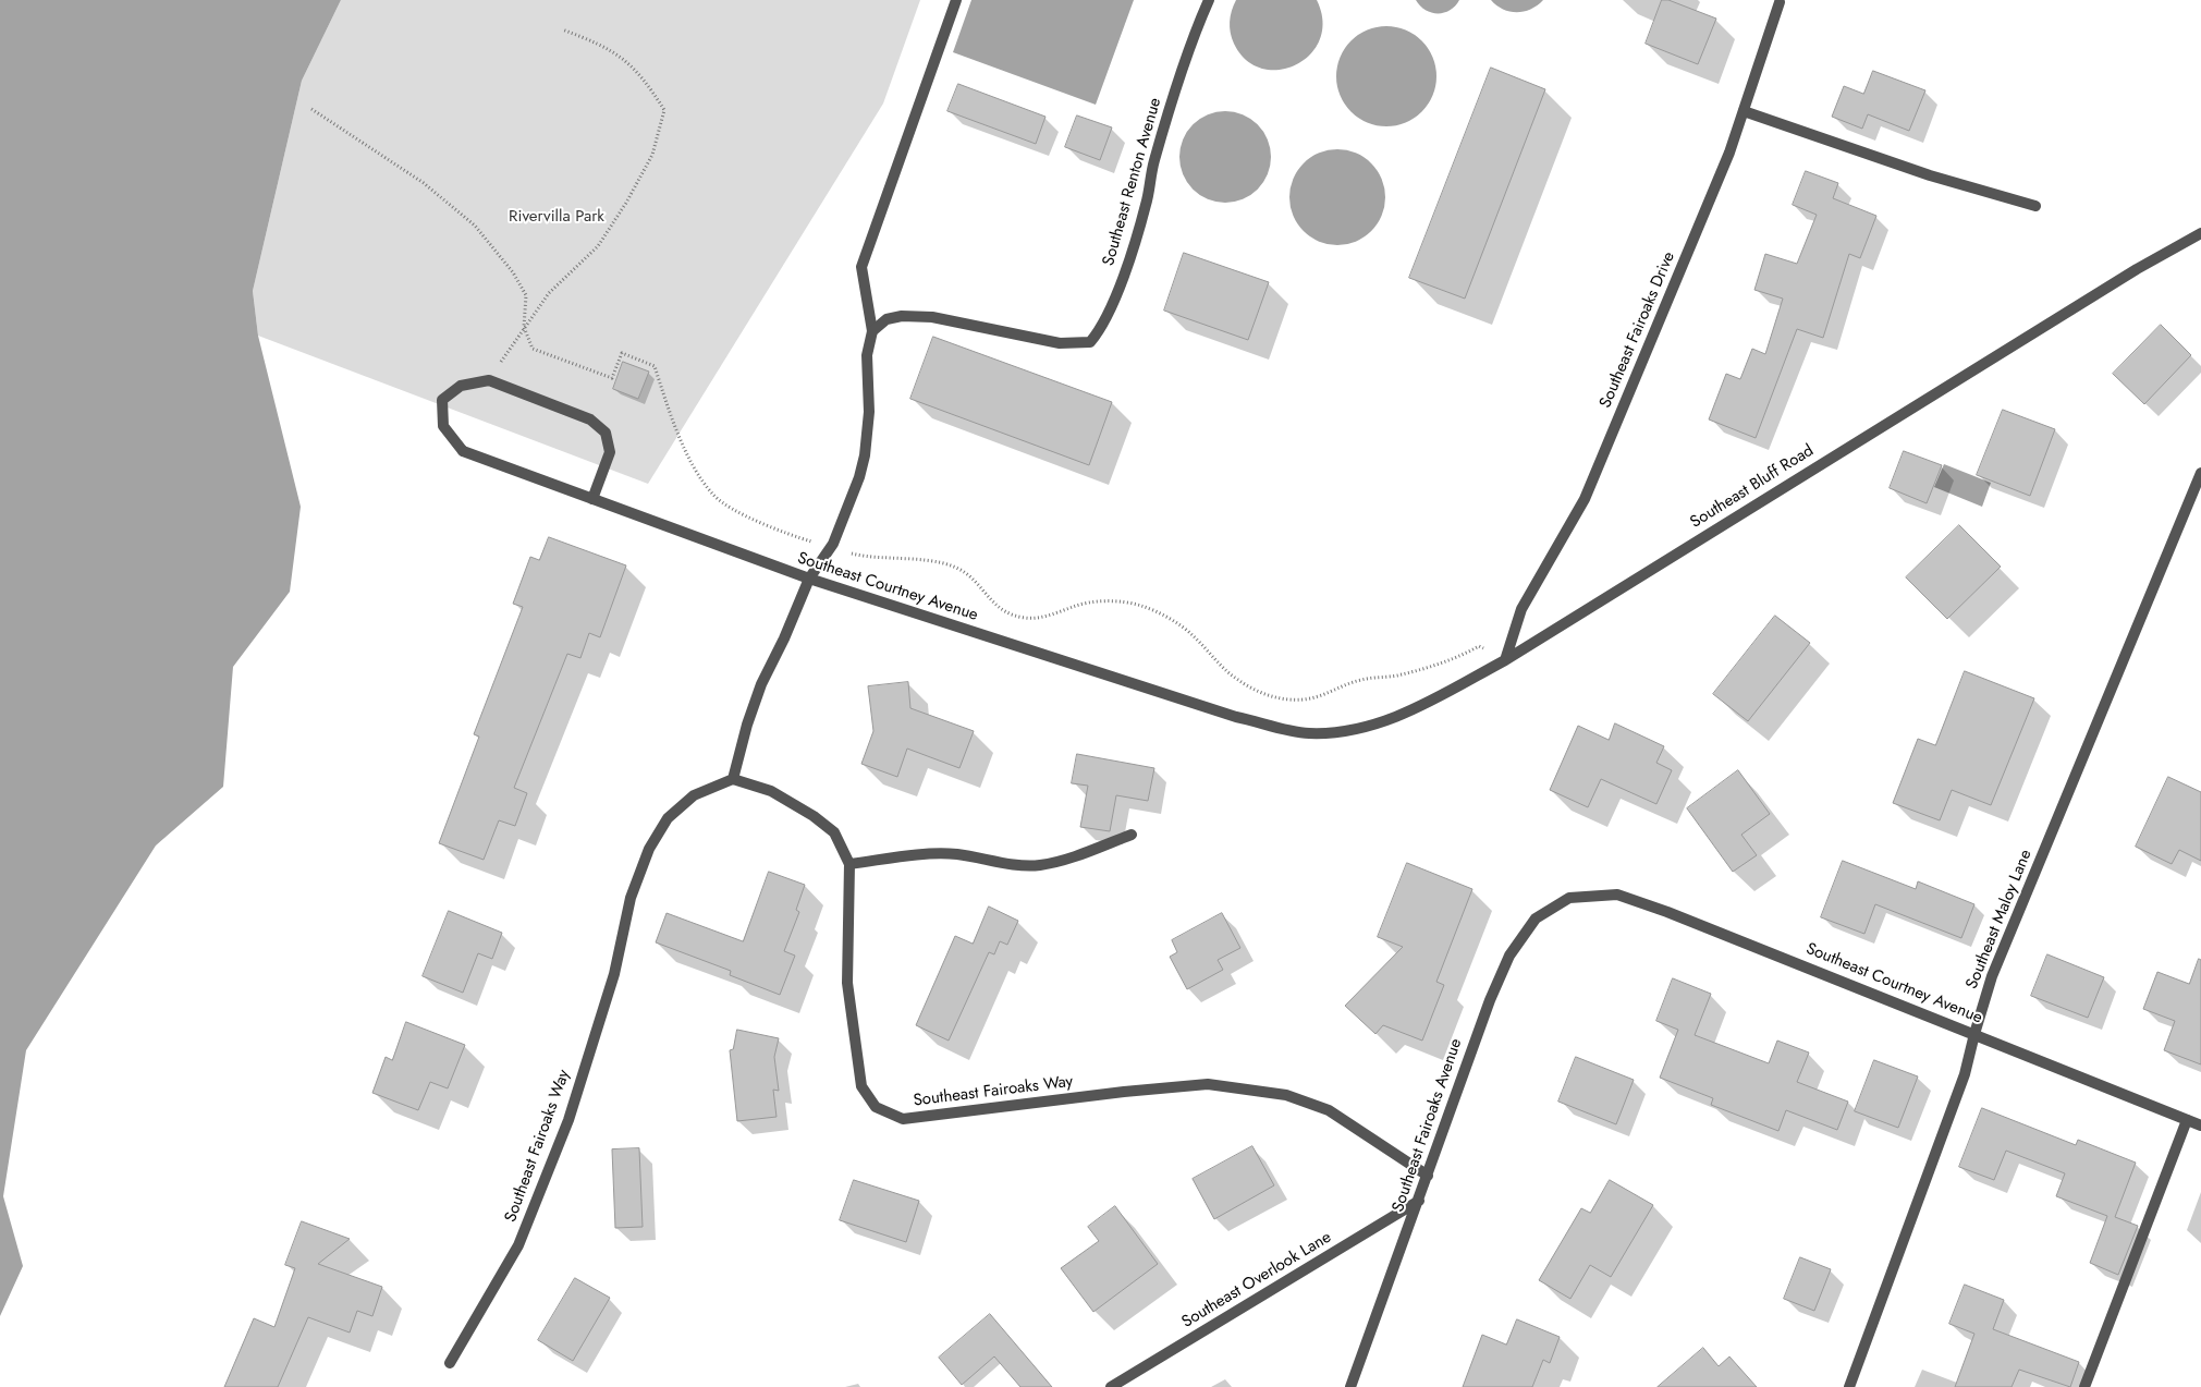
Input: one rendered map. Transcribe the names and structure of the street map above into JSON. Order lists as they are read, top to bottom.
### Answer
{
  "streets": {
    "street": [
      "Southeast Renton Avenue",
      "Southeast Fairoaks Drive",
      "Southeast Bluff Road",
      "Southeast Courtney Avenue",
      "Southeast Maloy Lane",
      "Southeast Fairoaks Way",
      "Southeast Fairoaks Avenue",
      "Southeast Overlook Lane"
    ]
  },
  "crossings": [
    ["Southeast Fairoaks Drive", "Southeast Bluff Road"],
    ["Southeast Bluff Road", "Southeast Courtney Avenue"],
    ["Southeast Courtney Avenue", "Southeast Maloy Lane"],
    ["Southeast Courtney Avenue", "Southeast Fairoaks Avenue"],
    ["Southeast Fairoaks Way", "Southeast Fairoaks Avenue"],
    ["Southeast Fairoaks Avenue", "Southeast Overlook Lane"]
  ],
  "parks": ["Rivervilla Park"]
}
